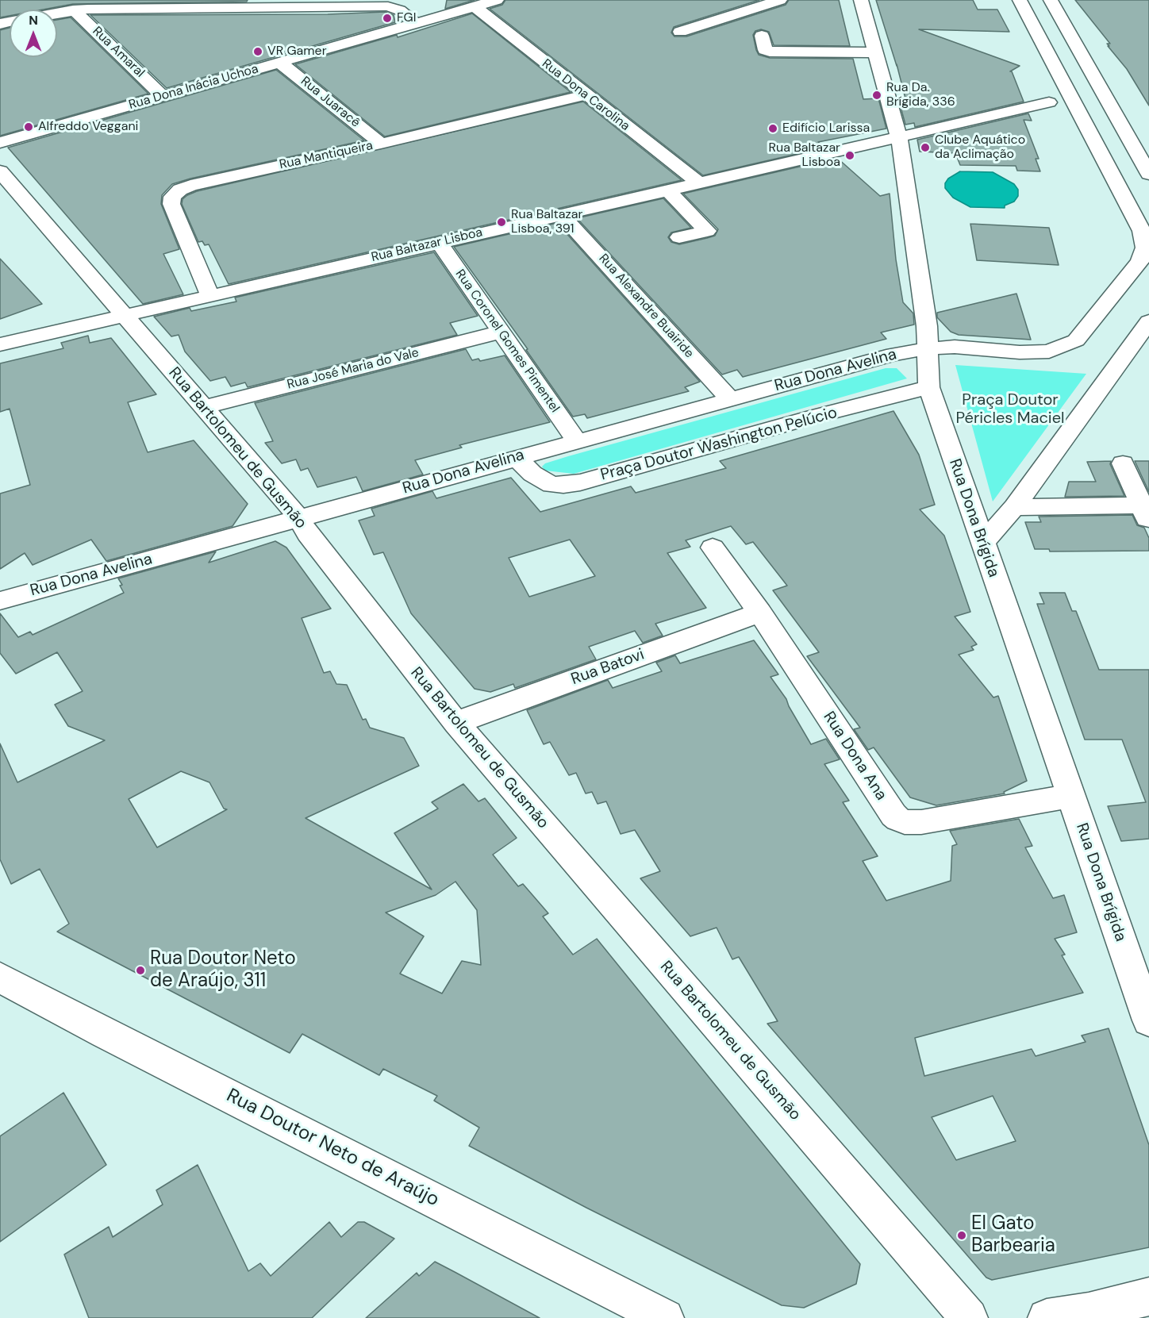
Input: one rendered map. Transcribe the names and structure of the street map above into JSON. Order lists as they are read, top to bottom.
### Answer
{
  "streets": {
    "street": [
      "Rua Amaral",
      "Rua Dona Inácia Uchoa",
      "Rua Dona Carolina",
      "Rua Juaracê",
      "Rua Mantiqueira",
      "Rua Baltazar Lisboa",
      "Rua Alexandre Buairide",
      "Rua Coronel Gomes Pimentel",
      "Rua José Maria do Vale",
      "Rua Dona Avelina",
      "Praça Doutor Washington Pelúcio",
      "Rua Bartolomeu de Gusmão",
      "Rua Dona Brígida",
      "Rua Batovi",
      "Rua Dona Ana",
      "Rua Doutor Neto de Araújo"
    ]
  },
  "crossings": [
    ["Rua Amaral", "Rua Dona Inácia Uchoa"],
    ["Rua Dona Inácia Uchoa", "Rua Dona Carolina"],
    ["Rua Dona Inácia Uchoa", "Rua Juaracê"],
    ["Rua Dona Carolina", "Rua Mantiqueira"],
    ["Rua Dona Carolina", "Rua Baltazar Lisboa"],
    ["Rua Juaracê", "Rua Mantiqueira"],
    ["Rua Mantiqueira", "Rua Baltazar Lisboa"],
    ["Rua Baltazar Lisboa", "Rua Alexandre Buairide"],
    ["Rua Baltazar Lisboa", "Rua Coronel Gomes Pimentel"],
    ["Rua Baltazar Lisboa", "Rua Bartolomeu de Gusmão"],
    ["Rua Baltazar Lisboa", "Rua Dona Brígida"],
    ["Rua Alexandre Buairide", "Rua Dona Avelina"],
    ["Rua Coronel Gomes Pimentel", "Rua José Maria do Vale"],
    ["Rua Coronel Gomes Pimentel", "Rua Dona Avelina"],
    ["Rua José Maria do Vale", "Rua Bartolomeu de Gusmão"],
    ["Rua Dona Avelina", "Praça Doutor Washington Pelúcio"],
    ["Rua Dona Avelina", "Rua Bartolomeu de Gusmão"],
    ["Rua Dona Avelina", "Rua Dona Brígida"],
    ["Praça Doutor Washington Pelúcio", "Rua Dona Brígida"],
    ["Rua Bartolomeu de Gusmão", "Rua Batovi"],
    ["Rua Dona Brígida", "Rua Dona Ana"],
    ["Rua Batovi", "Rua Dona Ana"]
  ],
  "parks": ["Praça Doutor Péricles Maciel"],
  "places": [
    "FGI",
    "VR Gamer",
    "Rua Da. Brígida, 336",
    "Alfreddo Veggani",
    "Edifício Larissa",
    "Clube Aquático da Aclimação",
    "Rua Baltazar Lisboa",
    "Rua Baltazar Lisboa, 391",
    "Rua Doutor Neto de Araújo, 311",
    "El Gato Barbearia"
  ],
  "north": "top"
}
